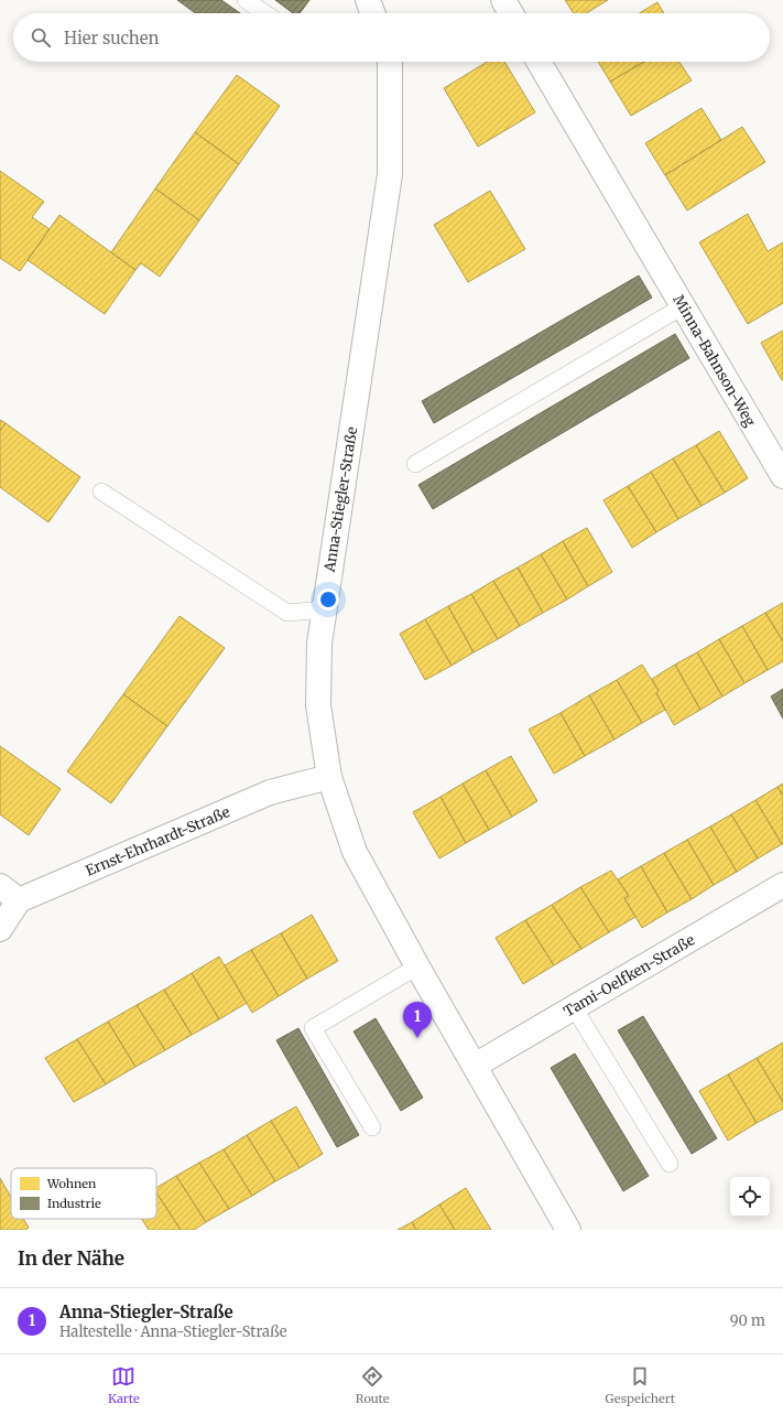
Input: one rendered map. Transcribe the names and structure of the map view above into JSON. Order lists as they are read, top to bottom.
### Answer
{
  "streets": {
    "street": [
      "Minna-Bahnson-Weg",
      "Anna-Stiegler-Straße",
      "Ernst-Ehrhardt-Straße",
      "Tami-Oelfken-Straße"
    ]
  },
  "crossings": [
    ["Anna-Stiegler-Straße", "Ernst-Ehrhardt-Straße"],
    ["Anna-Stiegler-Straße", "Tami-Oelfken-Straße"]
  ],
  "legend": ["Wohnen", "Industrie"],
  "page": {
    "search": "Hier suchen",
    "pins": "1",
    "heading": "In der Nähe",
    "list": [
      {
        "mark": "1",
        "name": "Anna-Stiegler-Straße",
        "note": "Haltestelle · Anna-Stiegler-Straße",
        "value": "90 m"
      }
    ],
    "nav": ["Karte", "Route", "Gespeichert"]
  }
}
